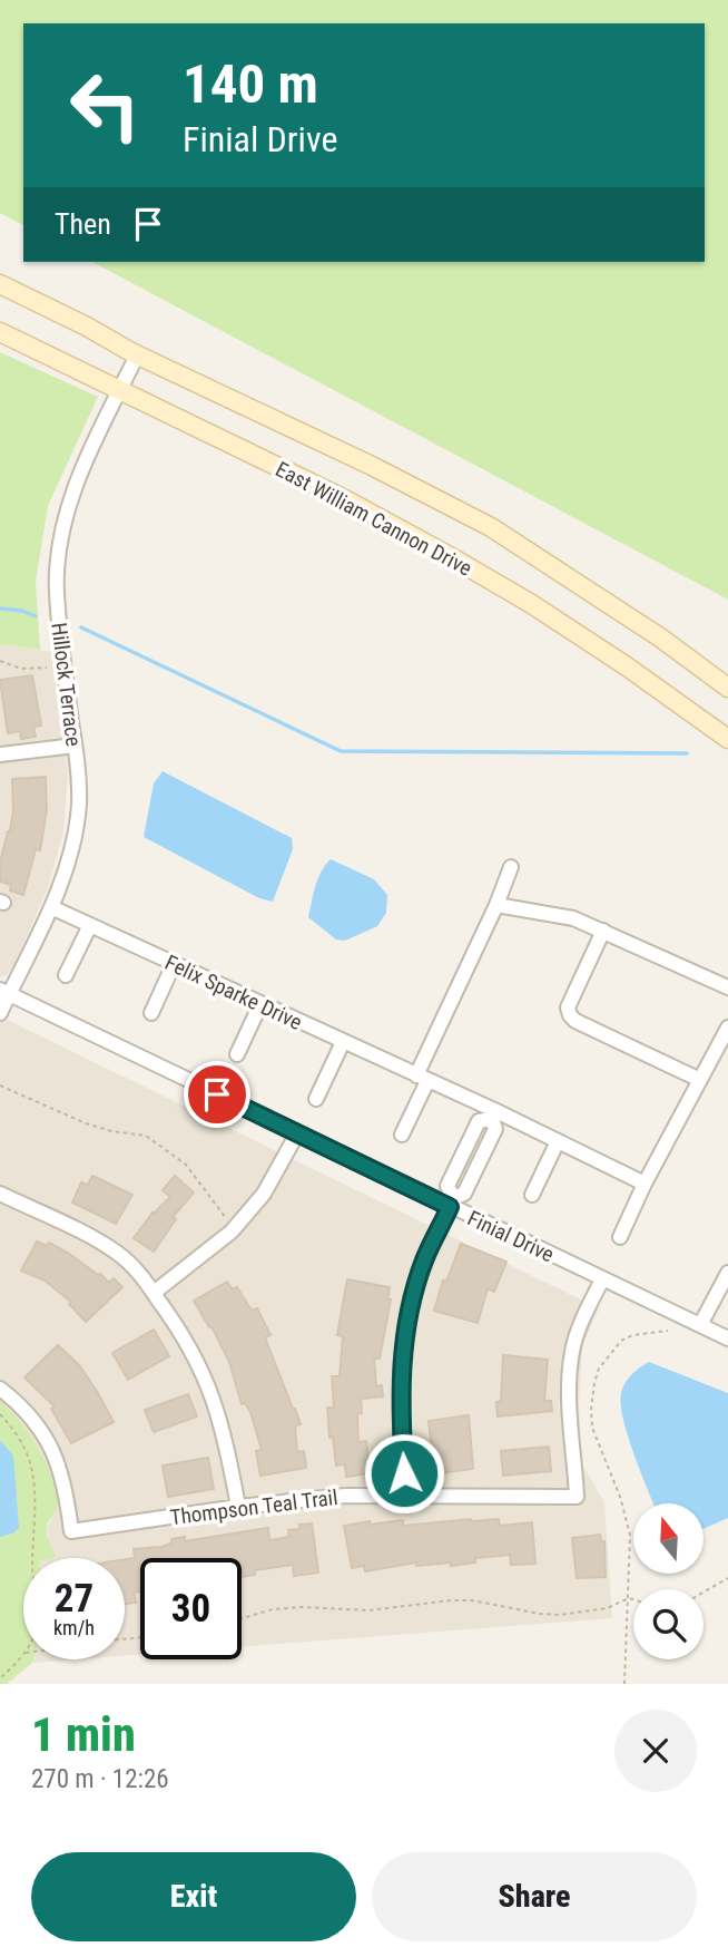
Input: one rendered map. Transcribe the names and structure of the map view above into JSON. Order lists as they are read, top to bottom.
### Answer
{
  "streets": {
    "street": [
      "East William Cannon Drive",
      "Hillock Terrace",
      "Felix Sparke Drive",
      "Finial Drive",
      "Thompson Teal Trail"
    ]
  },
  "crossings": [
    ["East William Cannon Drive", "Hillock Terrace"],
    ["Hillock Terrace", "Felix Sparke Drive"],
    ["Hillock Terrace", "Finial Drive"],
    ["Finial Drive", "Thompson Teal Trail"]
  ],
  "north": "top",
  "page": {
    "turn": ["140 m", "Finial Drive"],
    "then": "Then",
    "speed": "27 km/h",
    "limit": "30",
    "heading": ["1 min", "270 m · 12:26"],
    "buttons": ["Exit", "Share"]
  }
}
